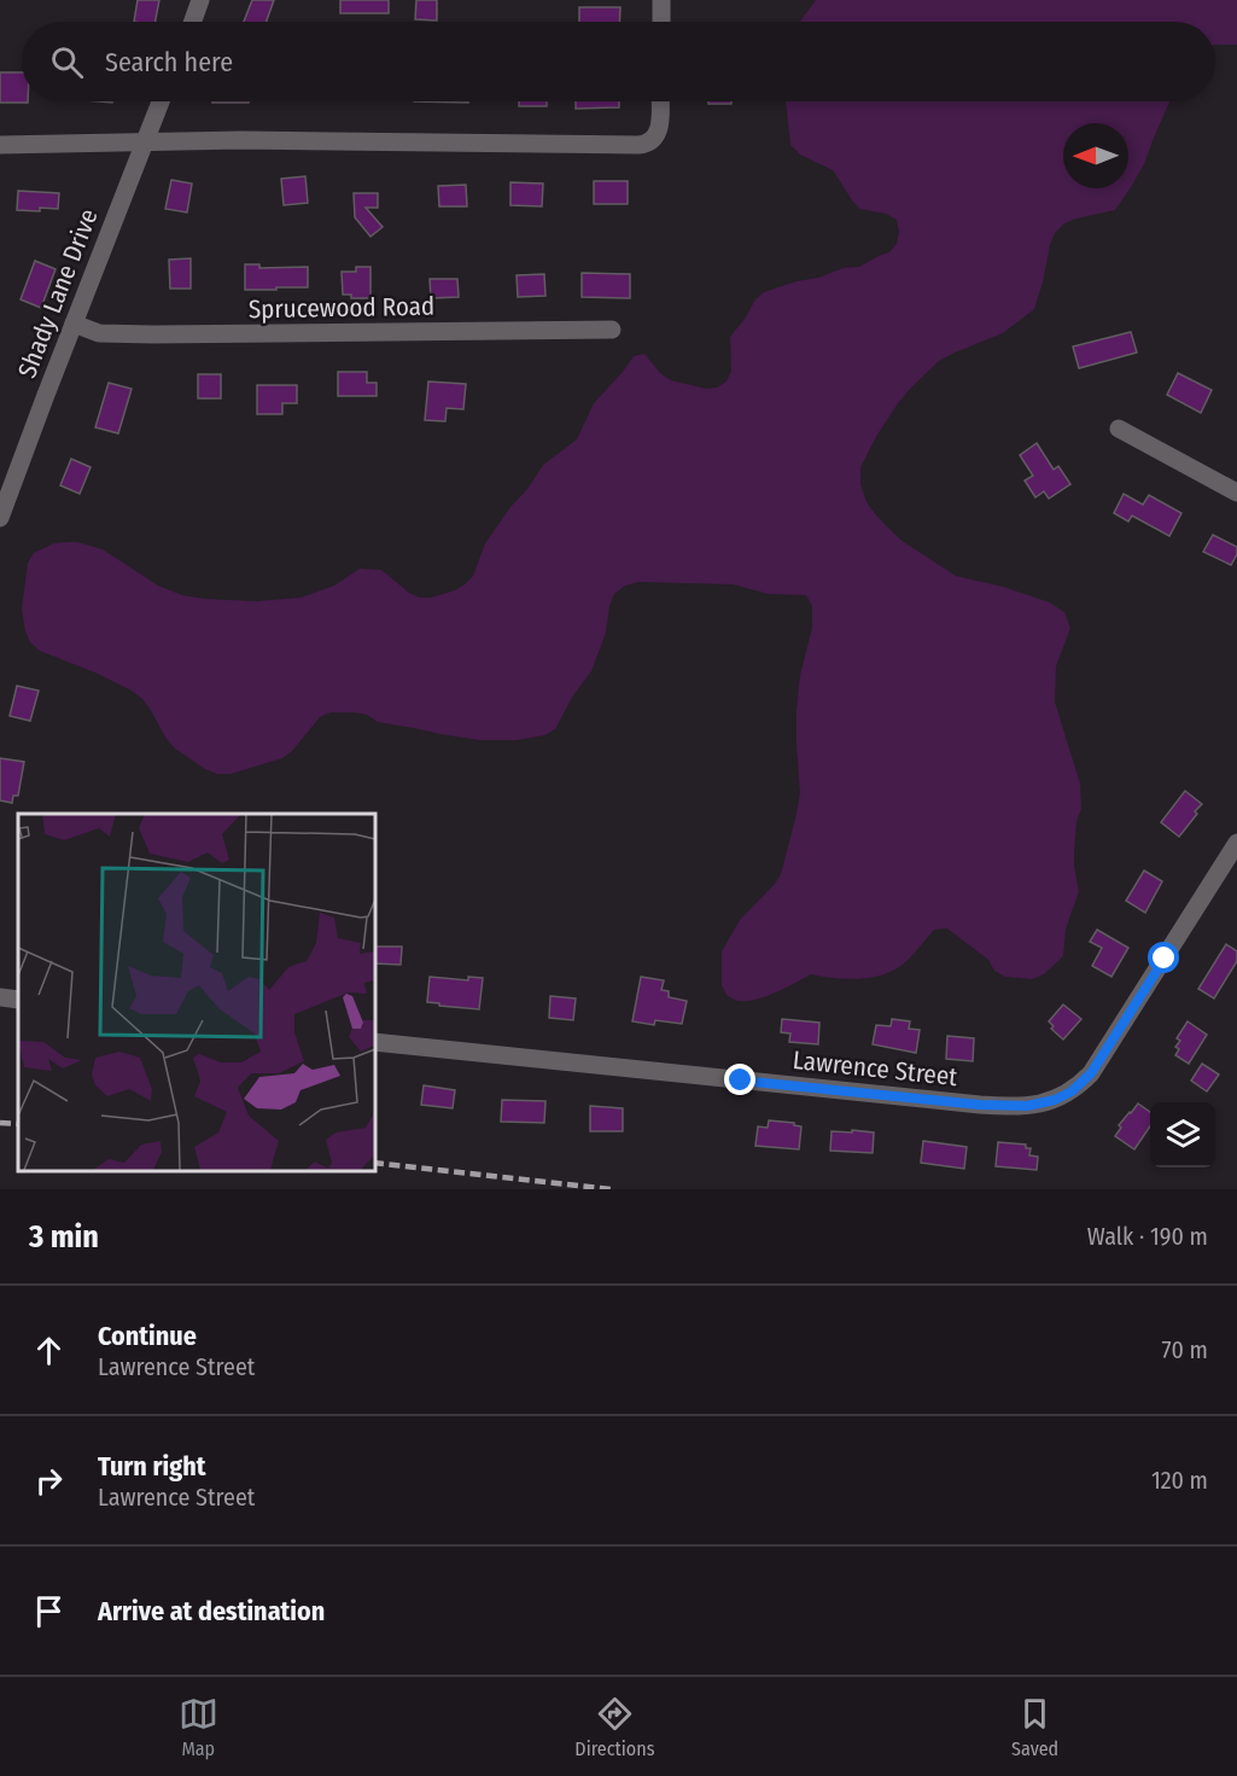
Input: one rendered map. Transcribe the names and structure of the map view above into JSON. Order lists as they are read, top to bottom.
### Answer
{
  "streets": {
    "street": ["Shady Lane Drive", "Sprucewood Road", "Lawrence Street"]
  },
  "crossings": [
    ["Shady Lane Drive", "Sprucewood Road"]
  ],
  "north": "left",
  "page": {
    "search": "Search here",
    "heading": ["3 min", "Walk · 190 m"],
    "list": [
      ["Continue", "Lawrence Street", "70 m"],
      ["Turn right", "Lawrence Street", "120 m"],
      "Arrive at destination"
    ],
    "nav": ["Map", "Directions", "Saved"]
  }
}
